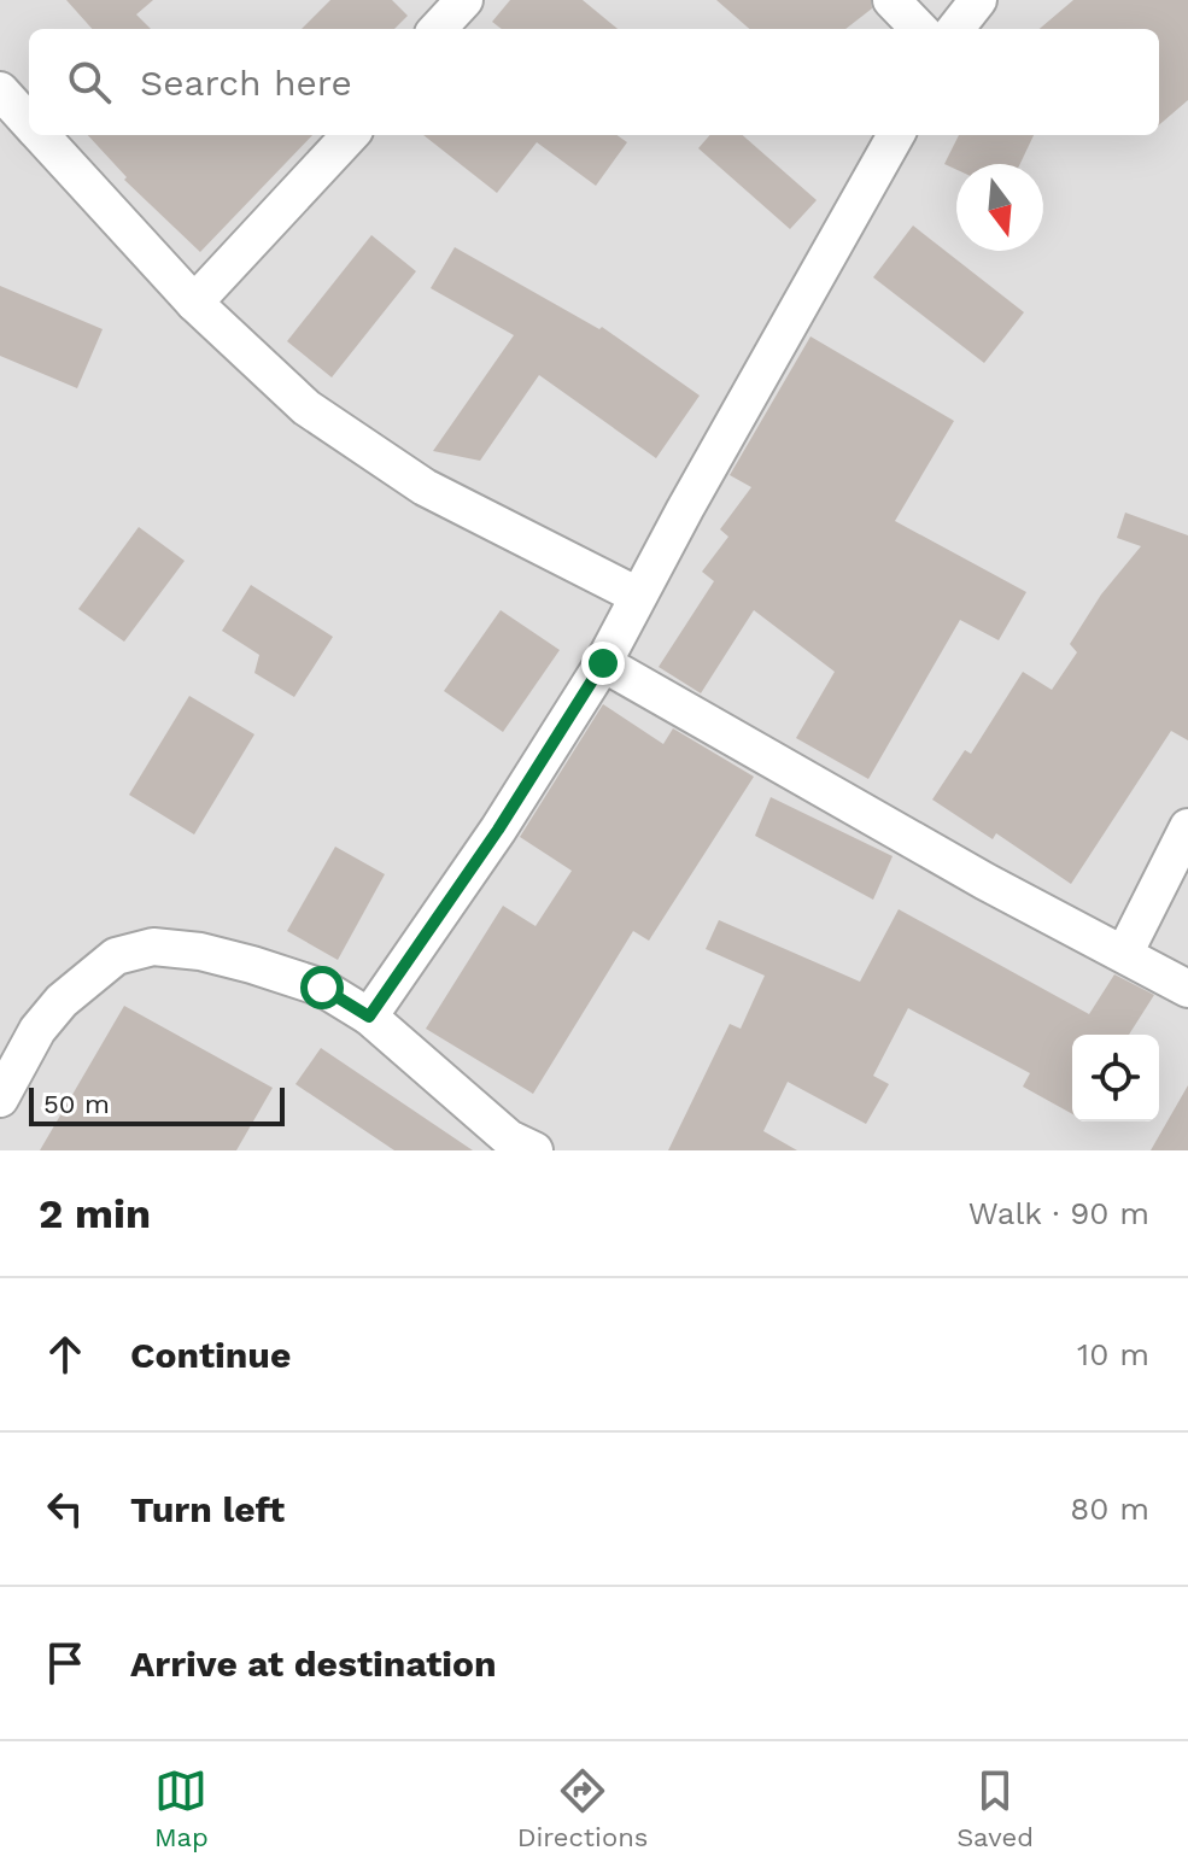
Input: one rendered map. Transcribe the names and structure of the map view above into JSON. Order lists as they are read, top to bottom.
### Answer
{
  "scale_bar": "50 m",
  "north": "bottom",
  "page": {
    "search": "Search here",
    "scale": "50 m",
    "heading": ["2 min", "Walk · 90 m"],
    "list": [
      ["Continue", "10 m"],
      ["Turn left", "80 m"],
      "Arrive at destination"
    ],
    "nav": ["Map", "Directions", "Saved"]
  }
}
